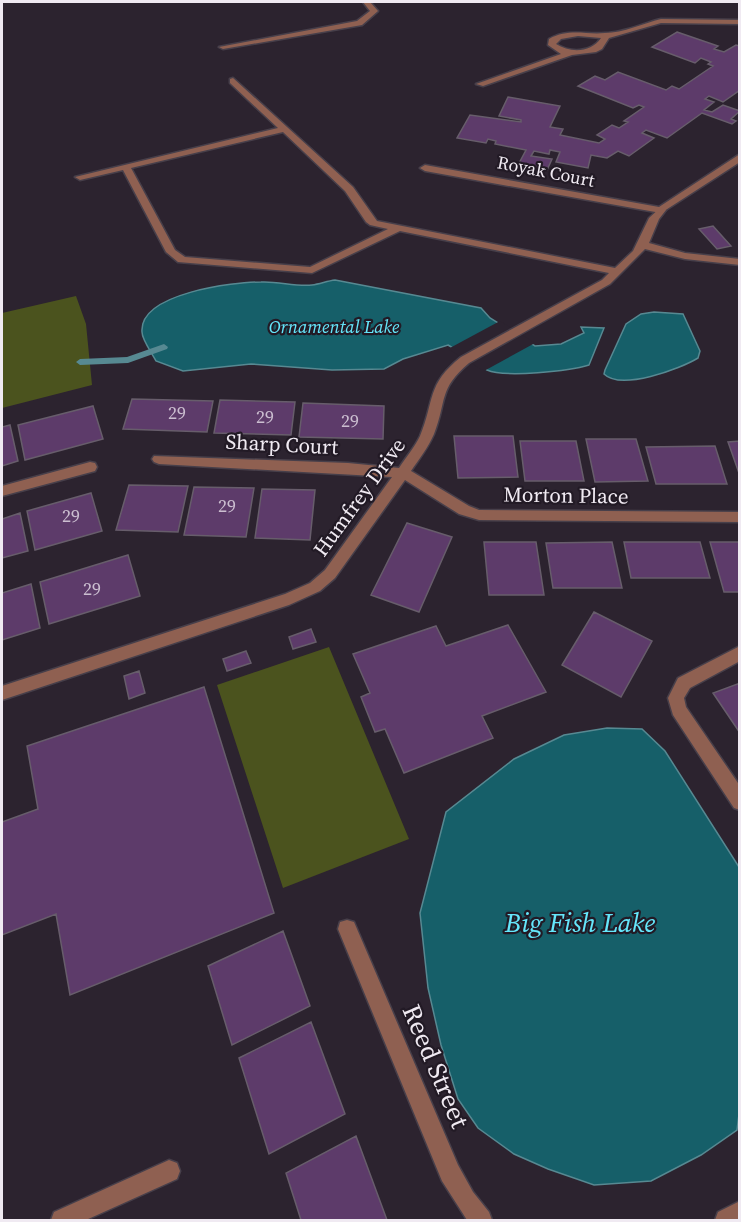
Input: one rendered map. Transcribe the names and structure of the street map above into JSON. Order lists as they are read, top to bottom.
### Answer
{
  "streets": {
    "street": [
      "Royak Court",
      "Sharp Court",
      "Morton Place",
      "Humfrey Drive",
      "Reed Street"
    ]
  },
  "crossings": [
    ["Royak Court", "Humfrey Drive"],
    ["Sharp Court", "Morton Place"],
    ["Sharp Court", "Humfrey Drive"],
    ["Morton Place", "Humfrey Drive"]
  ],
  "water": ["Ornamental Lake", "Big Fish Lake"],
  "house_numbers": [
    "29",
    "29",
    "29",
    "29",
    "29",
    "29"
  ]
}
